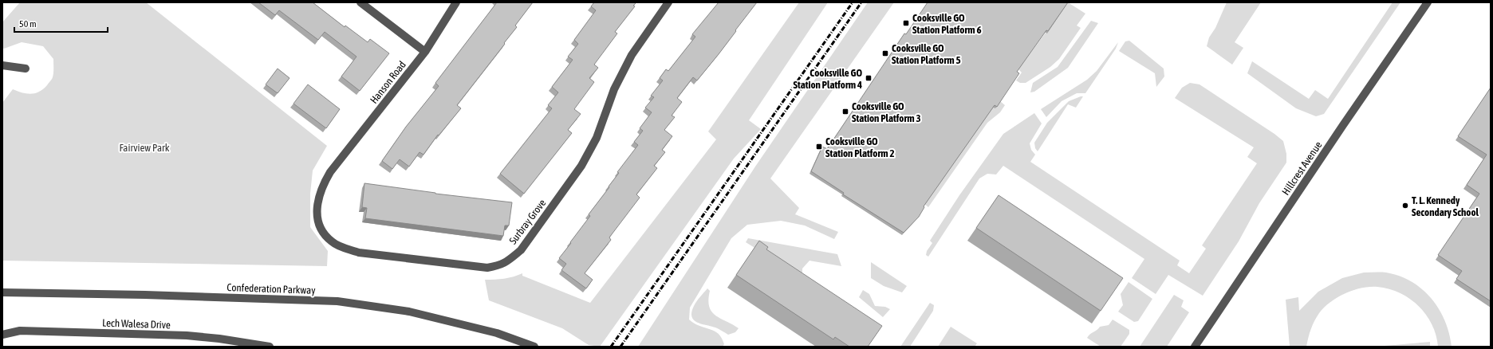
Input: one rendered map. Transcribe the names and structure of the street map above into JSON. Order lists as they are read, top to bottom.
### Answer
{
  "streets": {
    "street": [
      "Hanson Road",
      "Hillcrest Avenue",
      "Surbray Grove",
      "Confederation Parkway",
      "Lech Walesa Drive"
    ]
  },
  "crossings": [
    ["Hanson Road", "Surbray Grove"]
  ],
  "parks": ["Fairview Park"],
  "places": {
    "transit": [
      "Cooksville GO Station Platform 6",
      "Cooksville GO Station Platform 5",
      "Cooksville GO Station Platform 4",
      "Cooksville GO Station Platform 3",
      "Cooksville GO Station Platform 2"
    ],
    "other": ["T. L. Kennedy Secondary School"]
  },
  "scale_bar": "50 m"
}
